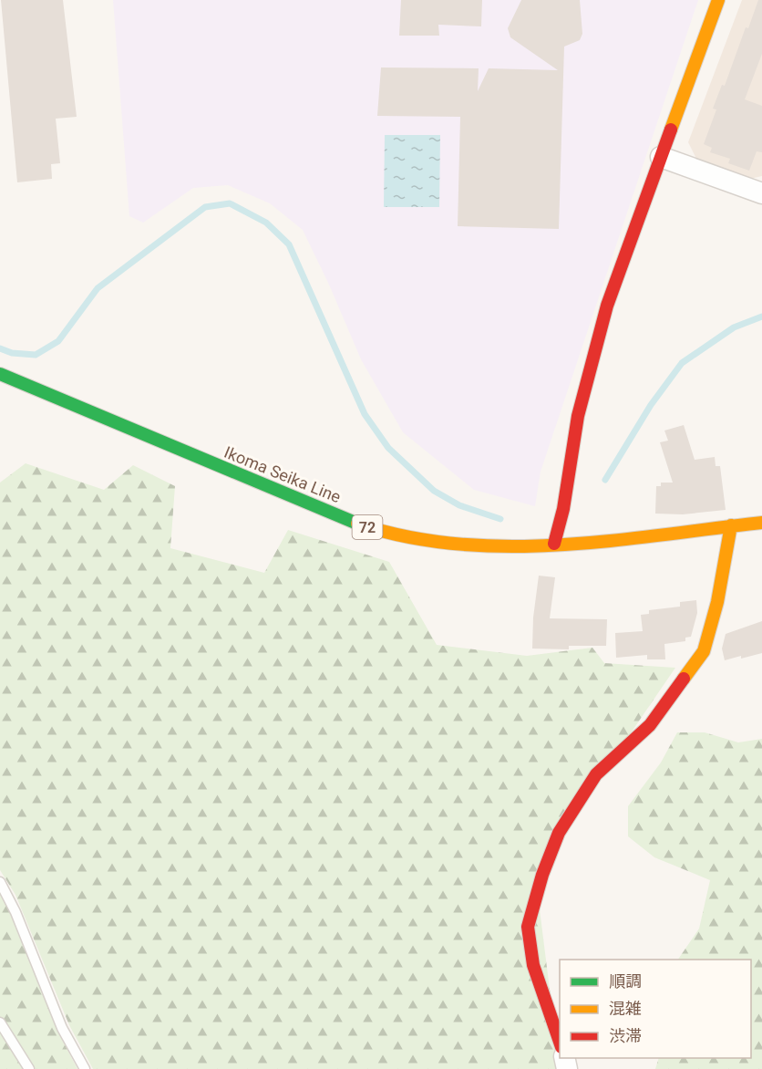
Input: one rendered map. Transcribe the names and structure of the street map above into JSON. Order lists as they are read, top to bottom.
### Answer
{
  "streets": {
    "street": ["Ikoma Seika Line", "72"]
  },
  "legend": ["順調", "混雑", "渋滞"]
}
